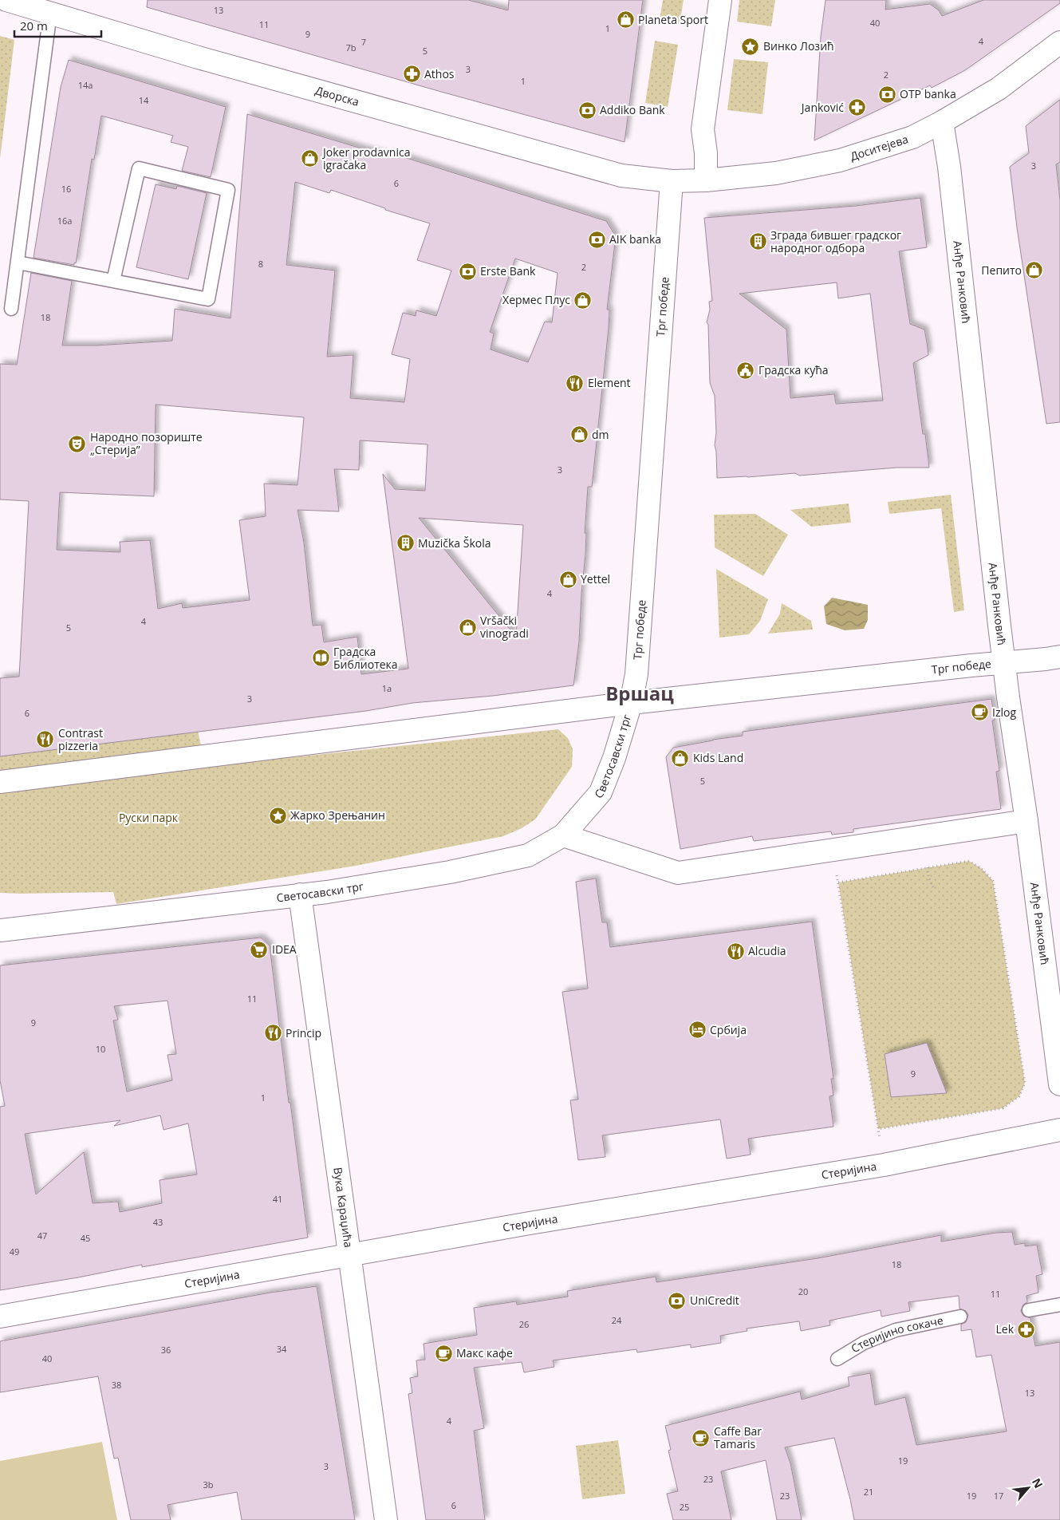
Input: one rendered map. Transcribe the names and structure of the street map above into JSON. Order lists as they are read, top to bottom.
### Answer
{
  "streets": {
    "street": [
      "Дворска",
      "Доситејева",
      "Анђе Ранковић",
      "Трг победе",
      "Светосавски трг",
      "Стеријина",
      "Вука Караџића"
    ],
    "lane": ["Стеријино сокаче"]
  },
  "crossings": [
    ["Дворска", "Доситејева"],
    ["Дворска", "Трг победе"],
    ["Доситејева", "Анђе Ранковић"],
    ["Доситејева", "Трг победе"],
    ["Анђе Ранковић", "Трг победе"],
    ["Трг победе", "Светосавски трг"],
    ["Светосавски трг", "Вука Караџића"],
    ["Стеријина", "Вука Караџића"]
  ],
  "districts": ["Вршац"],
  "parks": ["Руски парк"],
  "places": {
    "shop": [
      "Planeta Sport",
      "Joker prodavnica igračaka",
      "Пепито",
      "Хермес Плус",
      "dm",
      "Yettel",
      "Vršački vinogradi",
      "Kids Land"
    ],
    "place": ["Винко Лозић", "Жарко Зрењанин"],
    "pharmacy": ["Athos", "Janković", "Lek"],
    "bank": [
      "OTP banka",
      "Addiko Bank",
      "AIK banka",
      "Erste Bank",
      "UniCredit"
    ],
    "building": ["Зграда бившег градског народног одбора", "Muzička Škola"],
    "public building": ["Градска кућа"],
    "restaurant": [
      "Element",
      "Contrast pizzeria",
      "Alcudia",
      "Princip"
    ],
    "theatre": ["Народно позориште „Стерија”"],
    "library": ["Градска Библиотека"],
    "cafe": ["Izlog", "Макс кафе", "Caffe Bar Tamaris"],
    "supermarket": ["IDEA"],
    "hotel": ["Србија"]
  },
  "house_numbers": [
    "13",
    "40",
    "11",
    "1",
    "9",
    "4",
    "7",
    "7b",
    "5",
    "3",
    "2",
    "1",
    "14a",
    "14",
    "3",
    "6",
    "16",
    "16a",
    "8",
    "2",
    "18",
    "3",
    "4",
    "4",
    "5",
    "1a",
    "3",
    "6",
    "5",
    "11",
    "9",
    "10",
    "9",
    "1",
    "41",
    "43",
    "47",
    "45",
    "49",
    "18",
    "20",
    "11",
    "24",
    "26",
    "34",
    "36",
    "40",
    "38",
    "13",
    "4",
    "19",
    "3",
    "23",
    "3b",
    "21",
    "23",
    "19",
    "17",
    "6",
    "25"
  ],
  "scale_bar": "20 m",
  "north": "top right"
}
